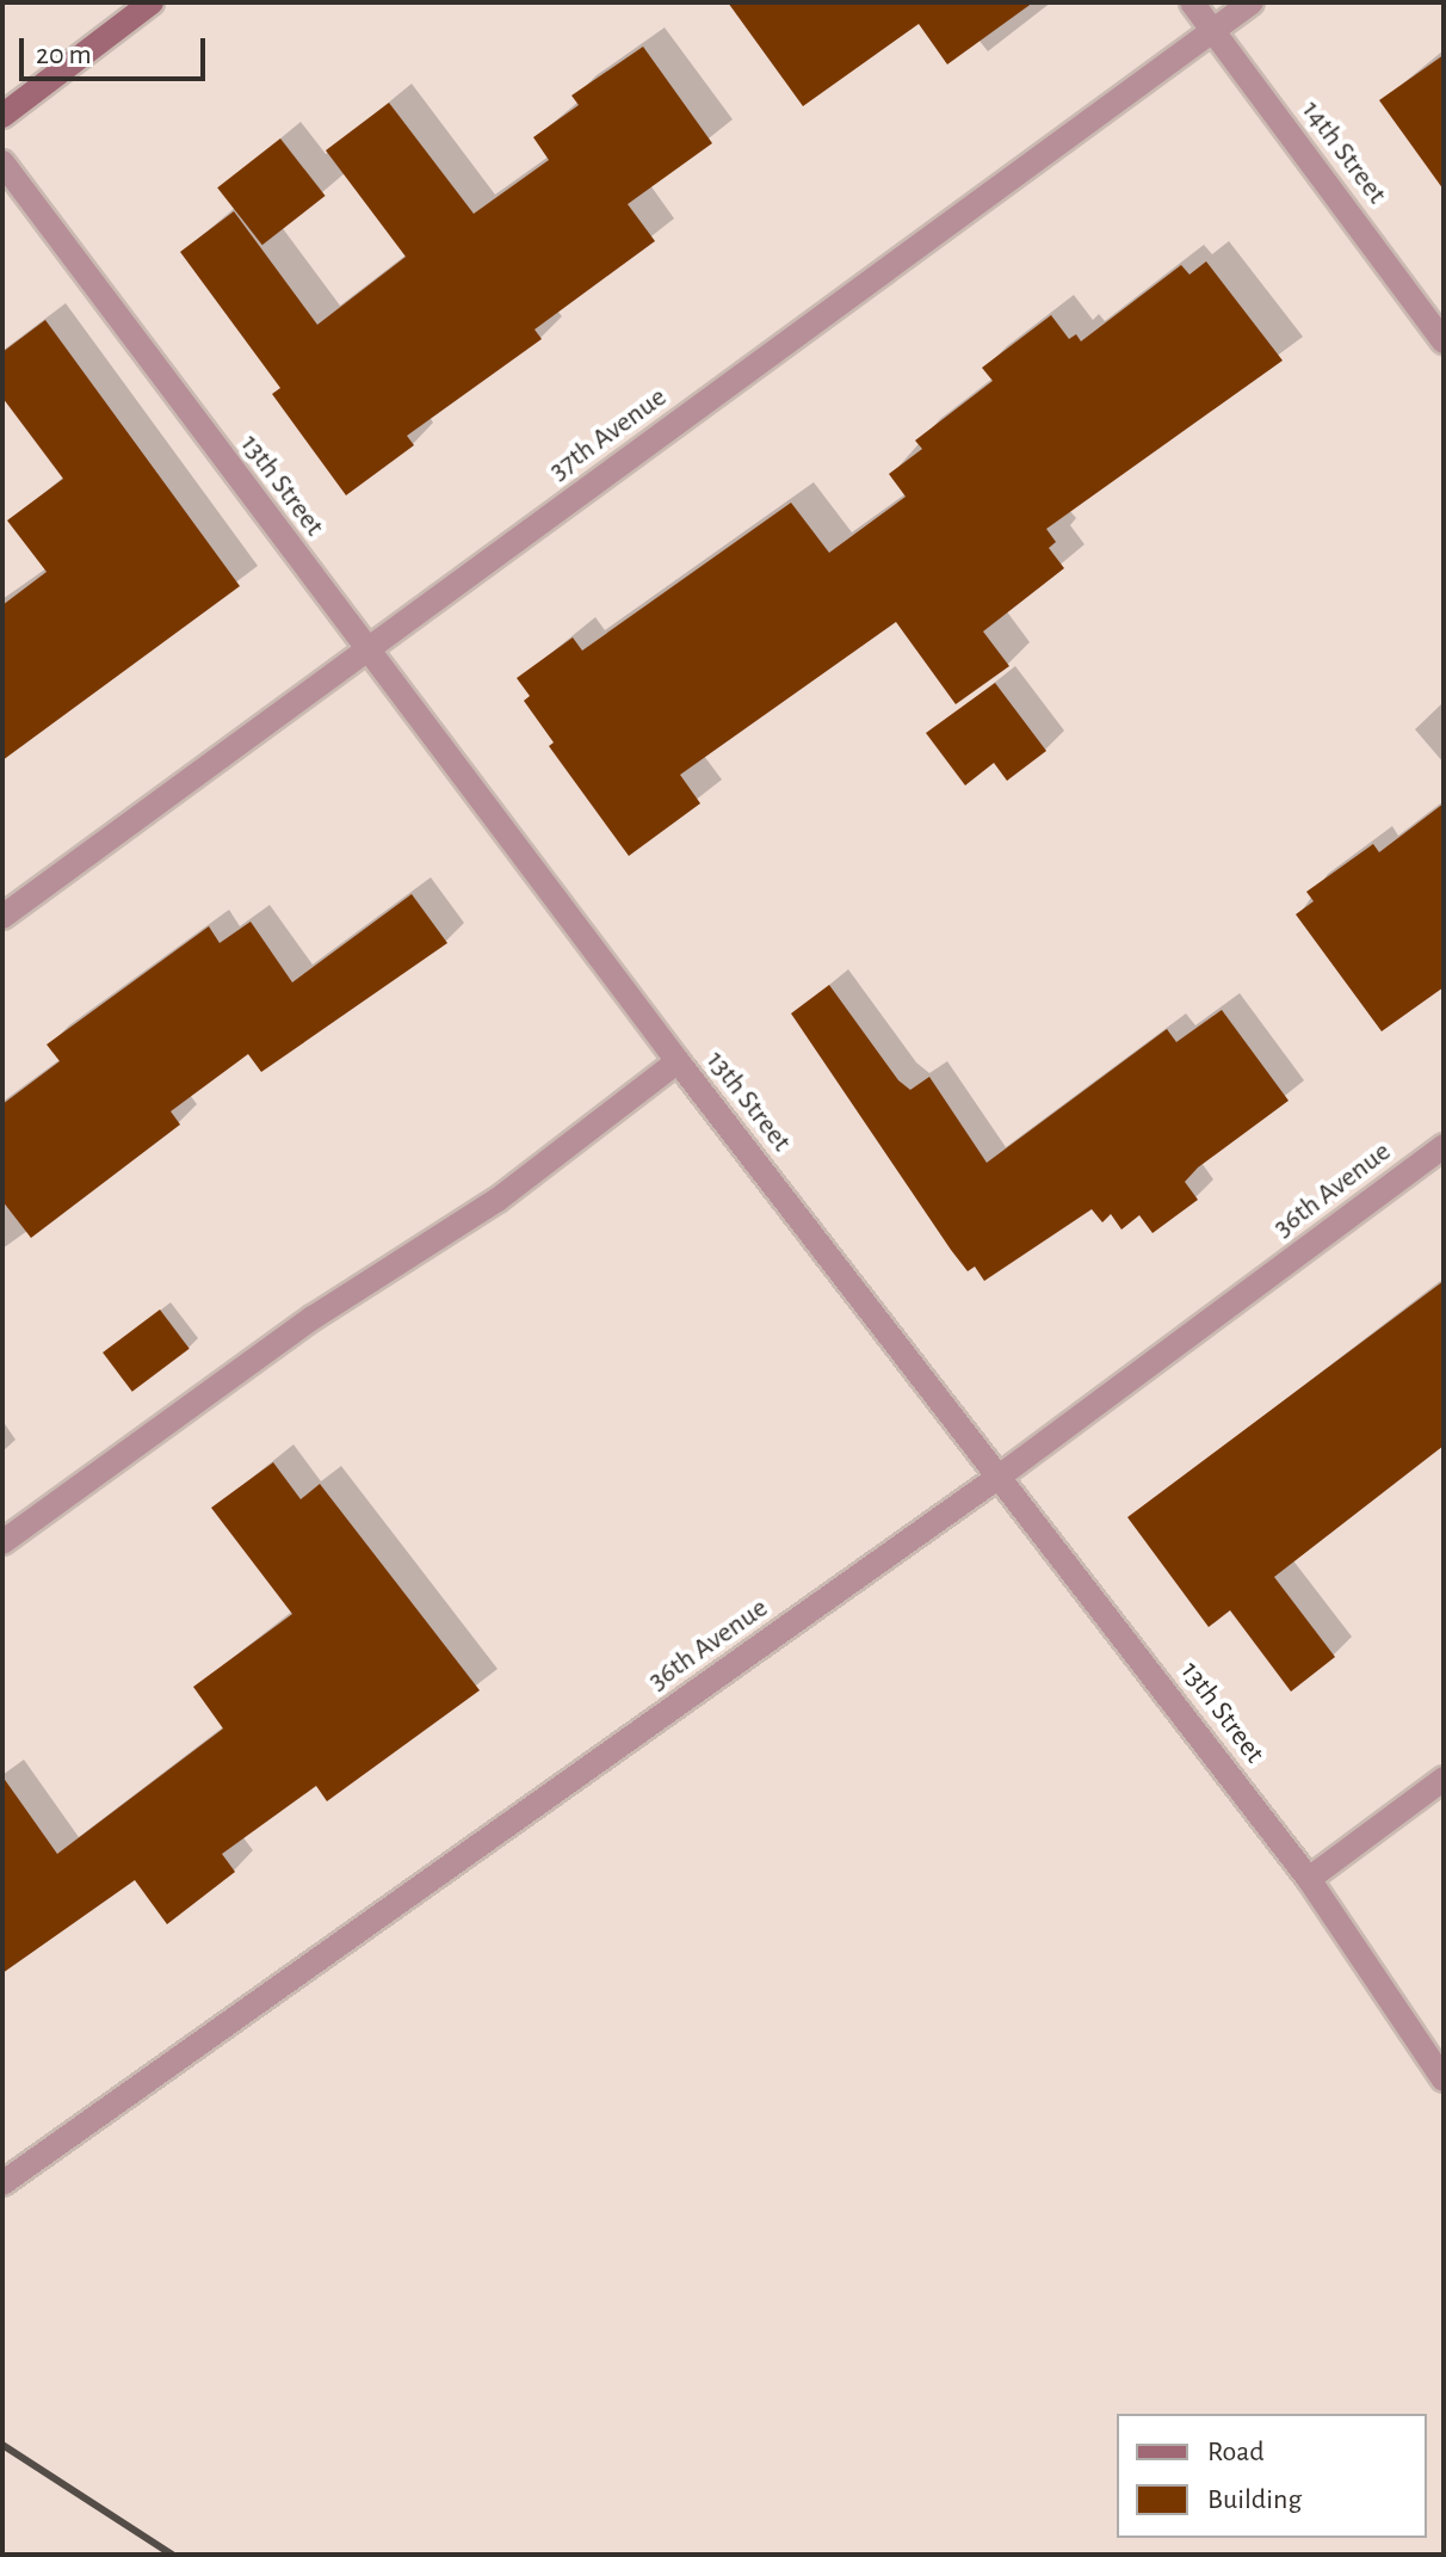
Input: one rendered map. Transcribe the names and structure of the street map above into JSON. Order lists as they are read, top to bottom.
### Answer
{
  "streets": {
    "street": [
      "14th Street",
      "37th Avenue",
      "13th Street",
      "36th Avenue"
    ]
  },
  "crossings": [
    ["14th Street", "37th Avenue"],
    ["37th Avenue", "13th Street"],
    ["13th Street", "36th Avenue"]
  ],
  "legend": ["Road", "Building"],
  "scale_bar": "20 m"
}
